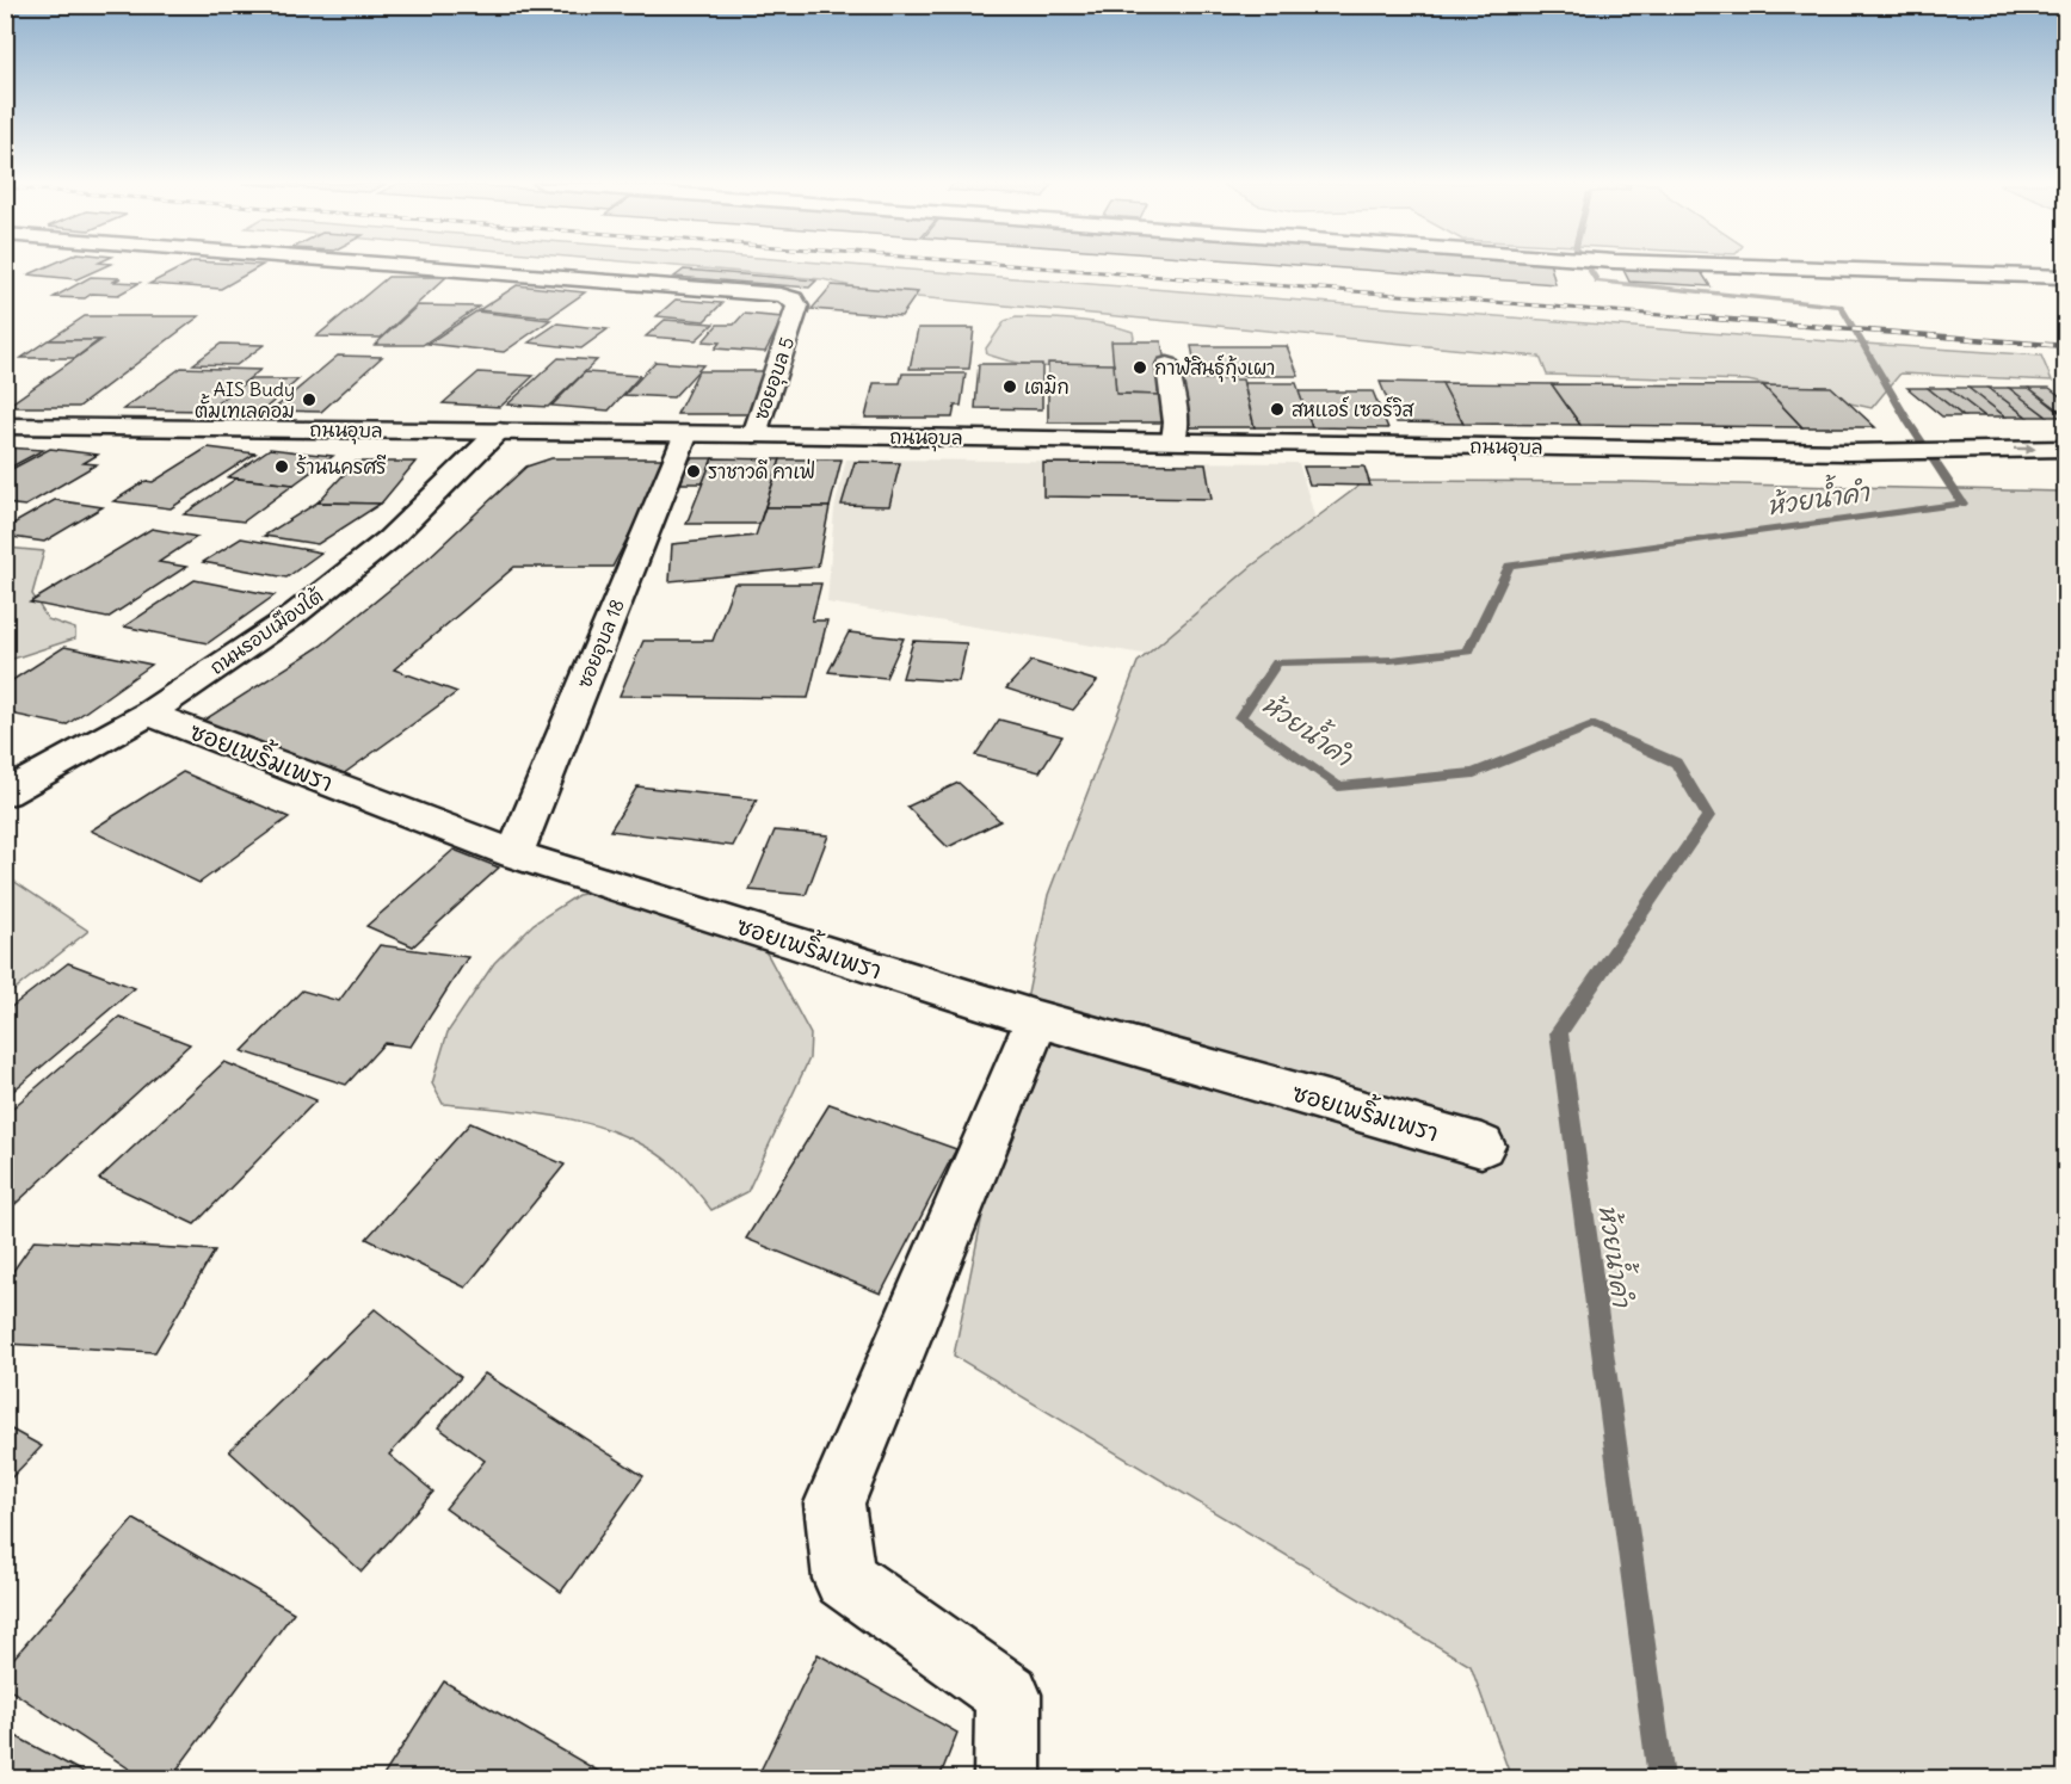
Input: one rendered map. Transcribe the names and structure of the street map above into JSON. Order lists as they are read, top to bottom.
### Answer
{
  "streets": {
    "street": [
      "ซอยอุบล 5",
      "ถนนอุบล",
      "ถนนรอบเมืองใต้",
      "ซอยอุบล 18",
      "ซอยเพริ้มเพรา"
    ]
  },
  "crossings": [
    ["ซอยอุบล 5", "ถนนอุบล"],
    ["ถนนอุบล", "ถนนรอบเมืองใต้"],
    ["ถนนอุบล", "ซอยอุบล 18"],
    ["ถนนรอบเมืองใต้", "ซอยเพริ้มเพรา"],
    ["ซอยอุบล 18", "ซอยเพริ้มเพรา"]
  ],
  "water": ["ห้วยน้ำคำ"],
  "places": [
    "กาฬสินธุ์กุ้งเผา",
    "เตมิก",
    "AIS Budy ตั้มเทเลคอม",
    "สหแอร์ เซอร์วิส",
    "ร้านนครศรี",
    "ราชาวดี คาเฟ่"
  ]
}
